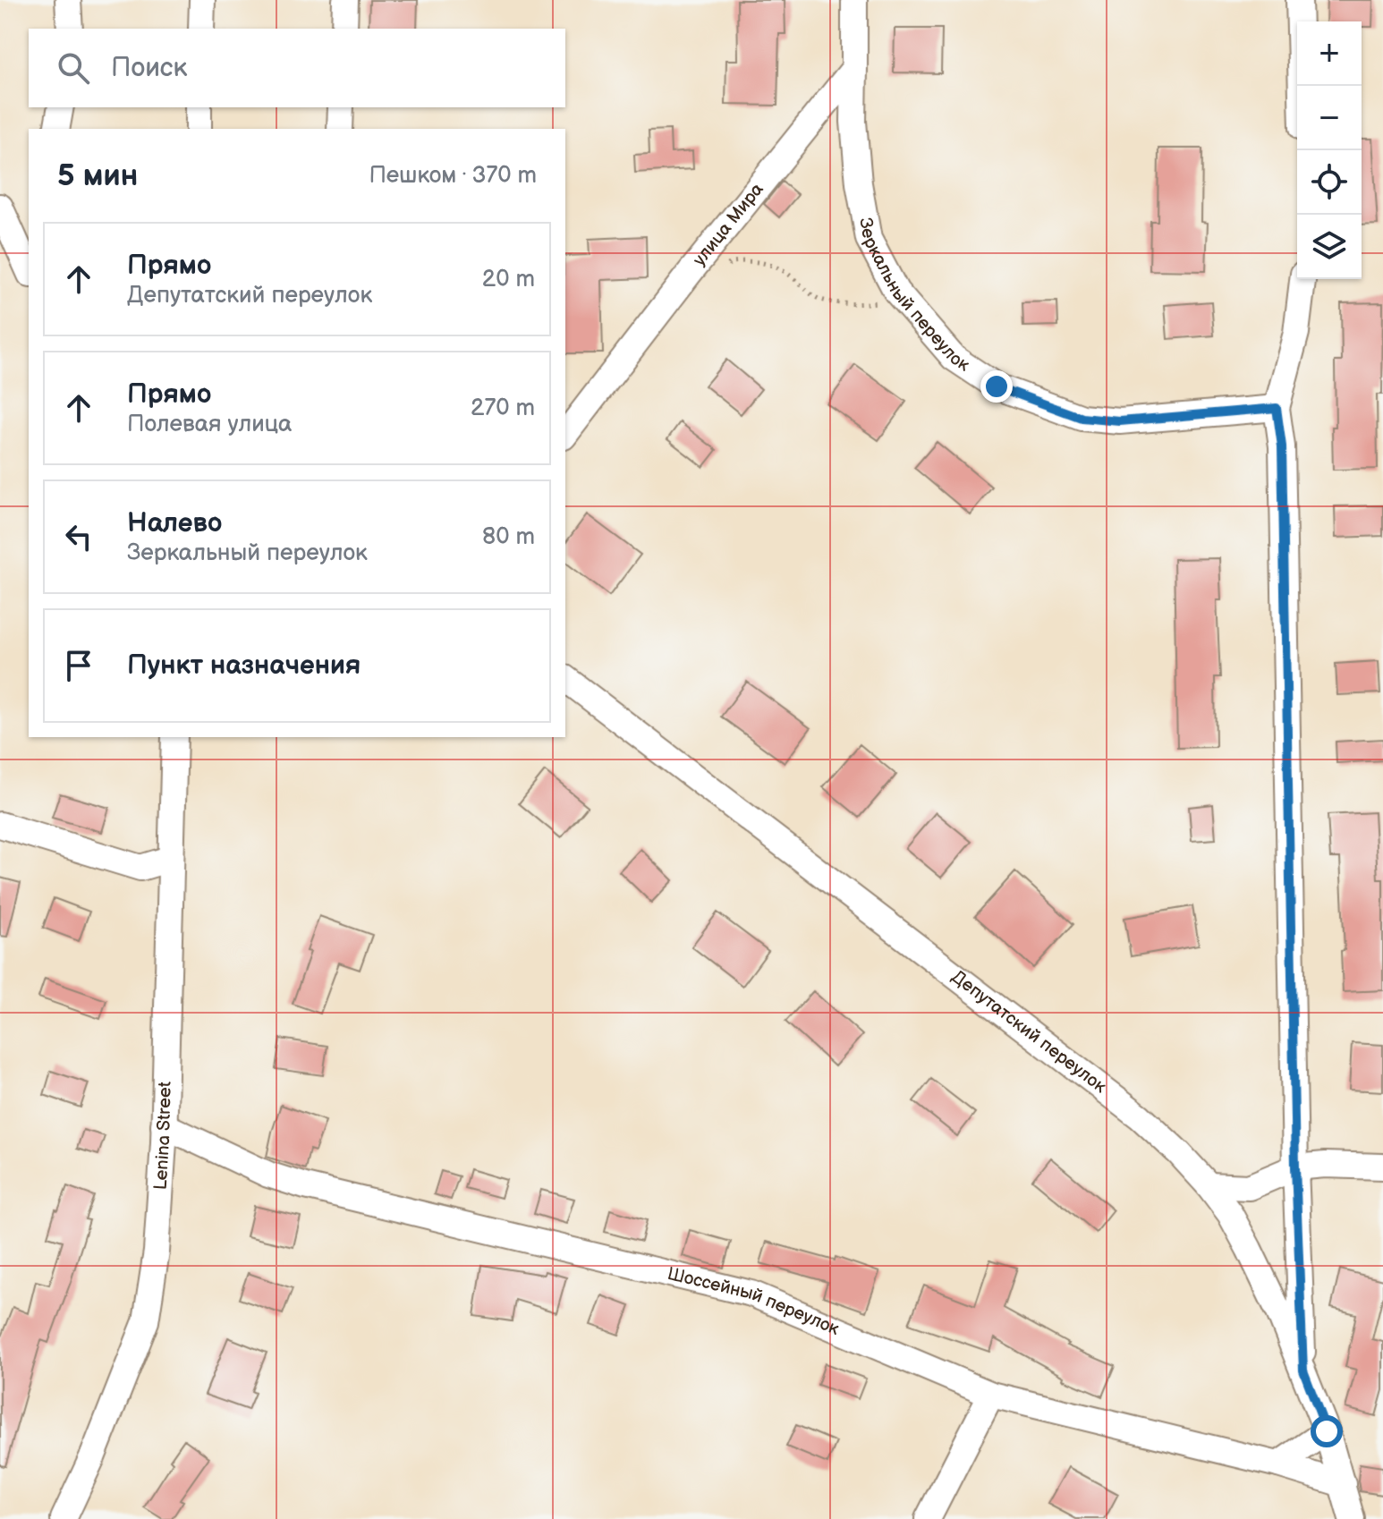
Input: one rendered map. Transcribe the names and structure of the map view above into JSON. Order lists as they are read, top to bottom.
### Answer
{
  "streets": {
    "street": [
      "улица Мира",
      "Зеркальный переулок",
      "Депутатский переулок",
      "Lenina Street",
      "Шоссейный переулок"
    ]
  },
  "crossings": [
    ["улица Мира", "Зеркальный переулок"],
    ["Депутатский переулок", "Шоссейный переулок"],
    ["Lenina Street", "Шоссейный переулок"]
  ],
  "page": {
    "map_buttons": ["+", "−"],
    "search": "Поиск",
    "heading": ["5 мин", "Пешком · 370 m"],
    "list": [
      ["Прямо", "Депутатский переулок", "20 m"],
      ["Прямо", "Полевая улица", "270 m"],
      ["Налево", "Зеркальный переулок", "80 m"],
      "Пункт назначения"
    ]
  }
}
